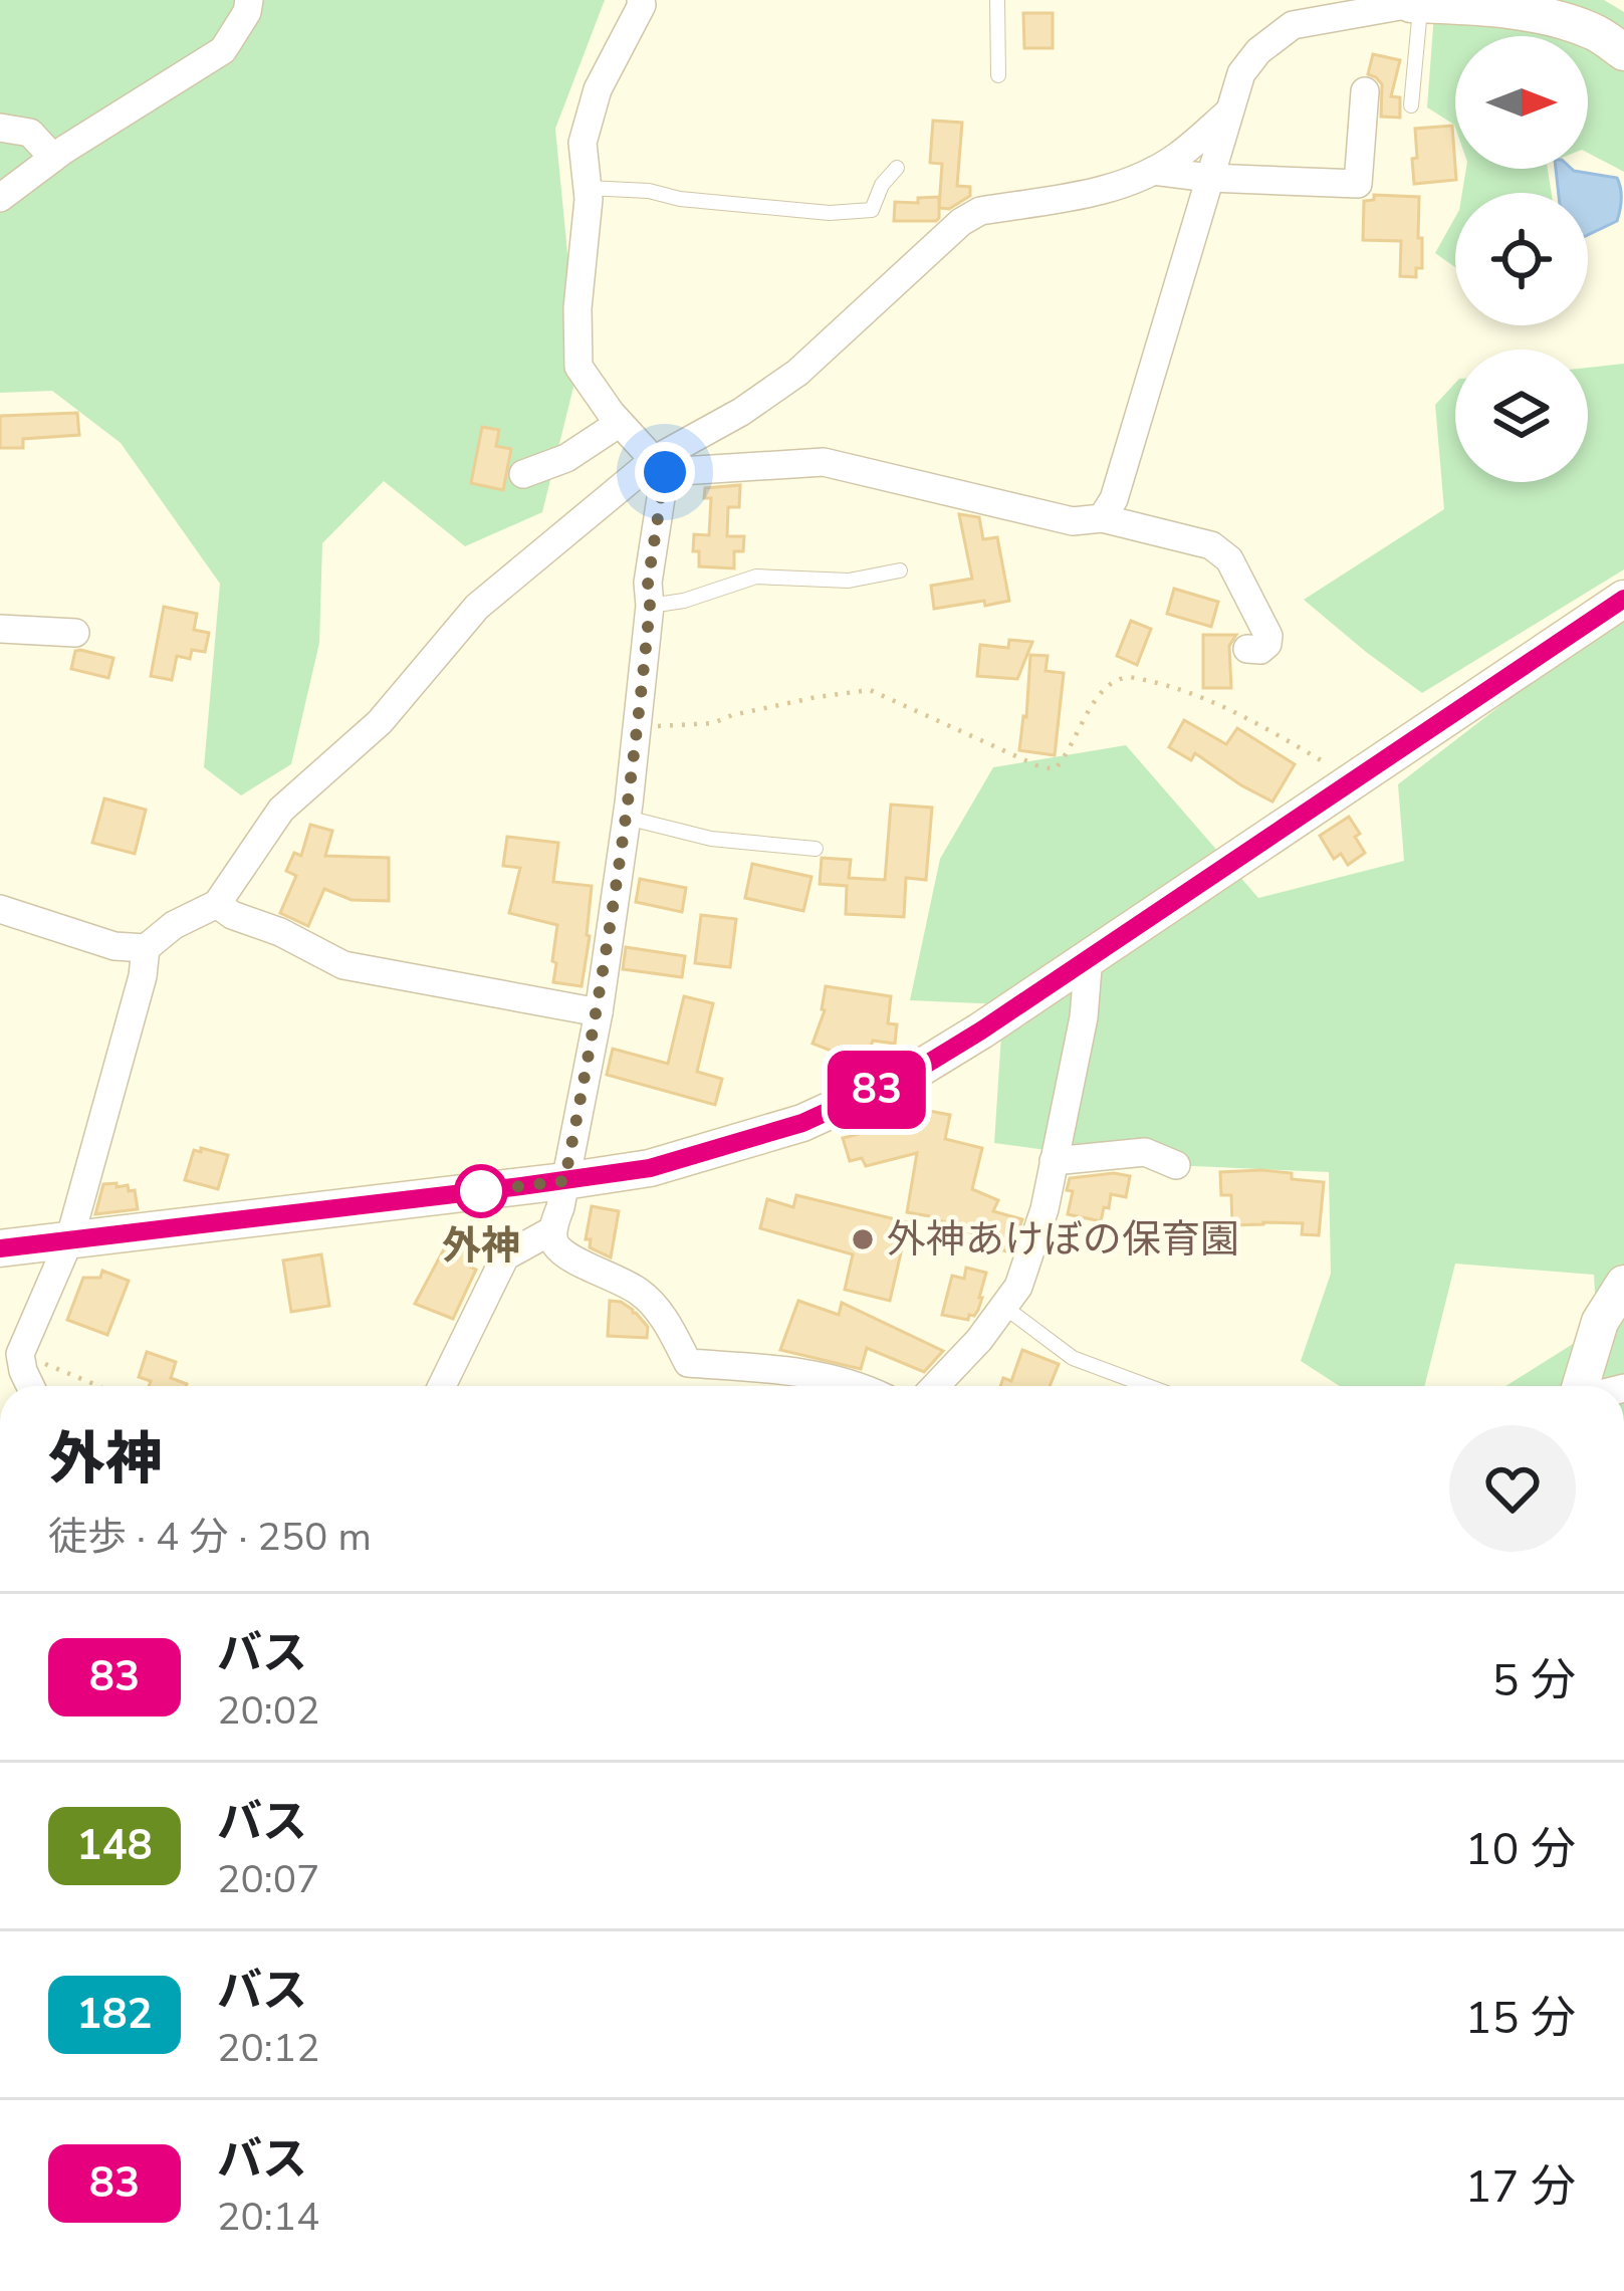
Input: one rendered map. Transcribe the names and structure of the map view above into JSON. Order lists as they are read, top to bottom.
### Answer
{
  "places": ["外神", "外神あけぼの保育園"],
  "lines": ["bus line 83"],
  "north": "right",
  "page": {
    "on_map": "83",
    "heading": ["外神", "徒歩 · 4 分 · 250 m"],
    "list": [
      {
        "mark": "83",
        "name": "バス",
        "note": "20:02",
        "value": "5 分"
      },
      {
        "mark": "148",
        "name": "バス",
        "note": "20:07",
        "value": "10 分"
      },
      {
        "mark": "182",
        "name": "バス",
        "note": "20:12",
        "value": "15 分"
      },
      {
        "mark": "83",
        "name": "バス",
        "note": "20:14",
        "value": "17 分"
      }
    ]
  }
}
